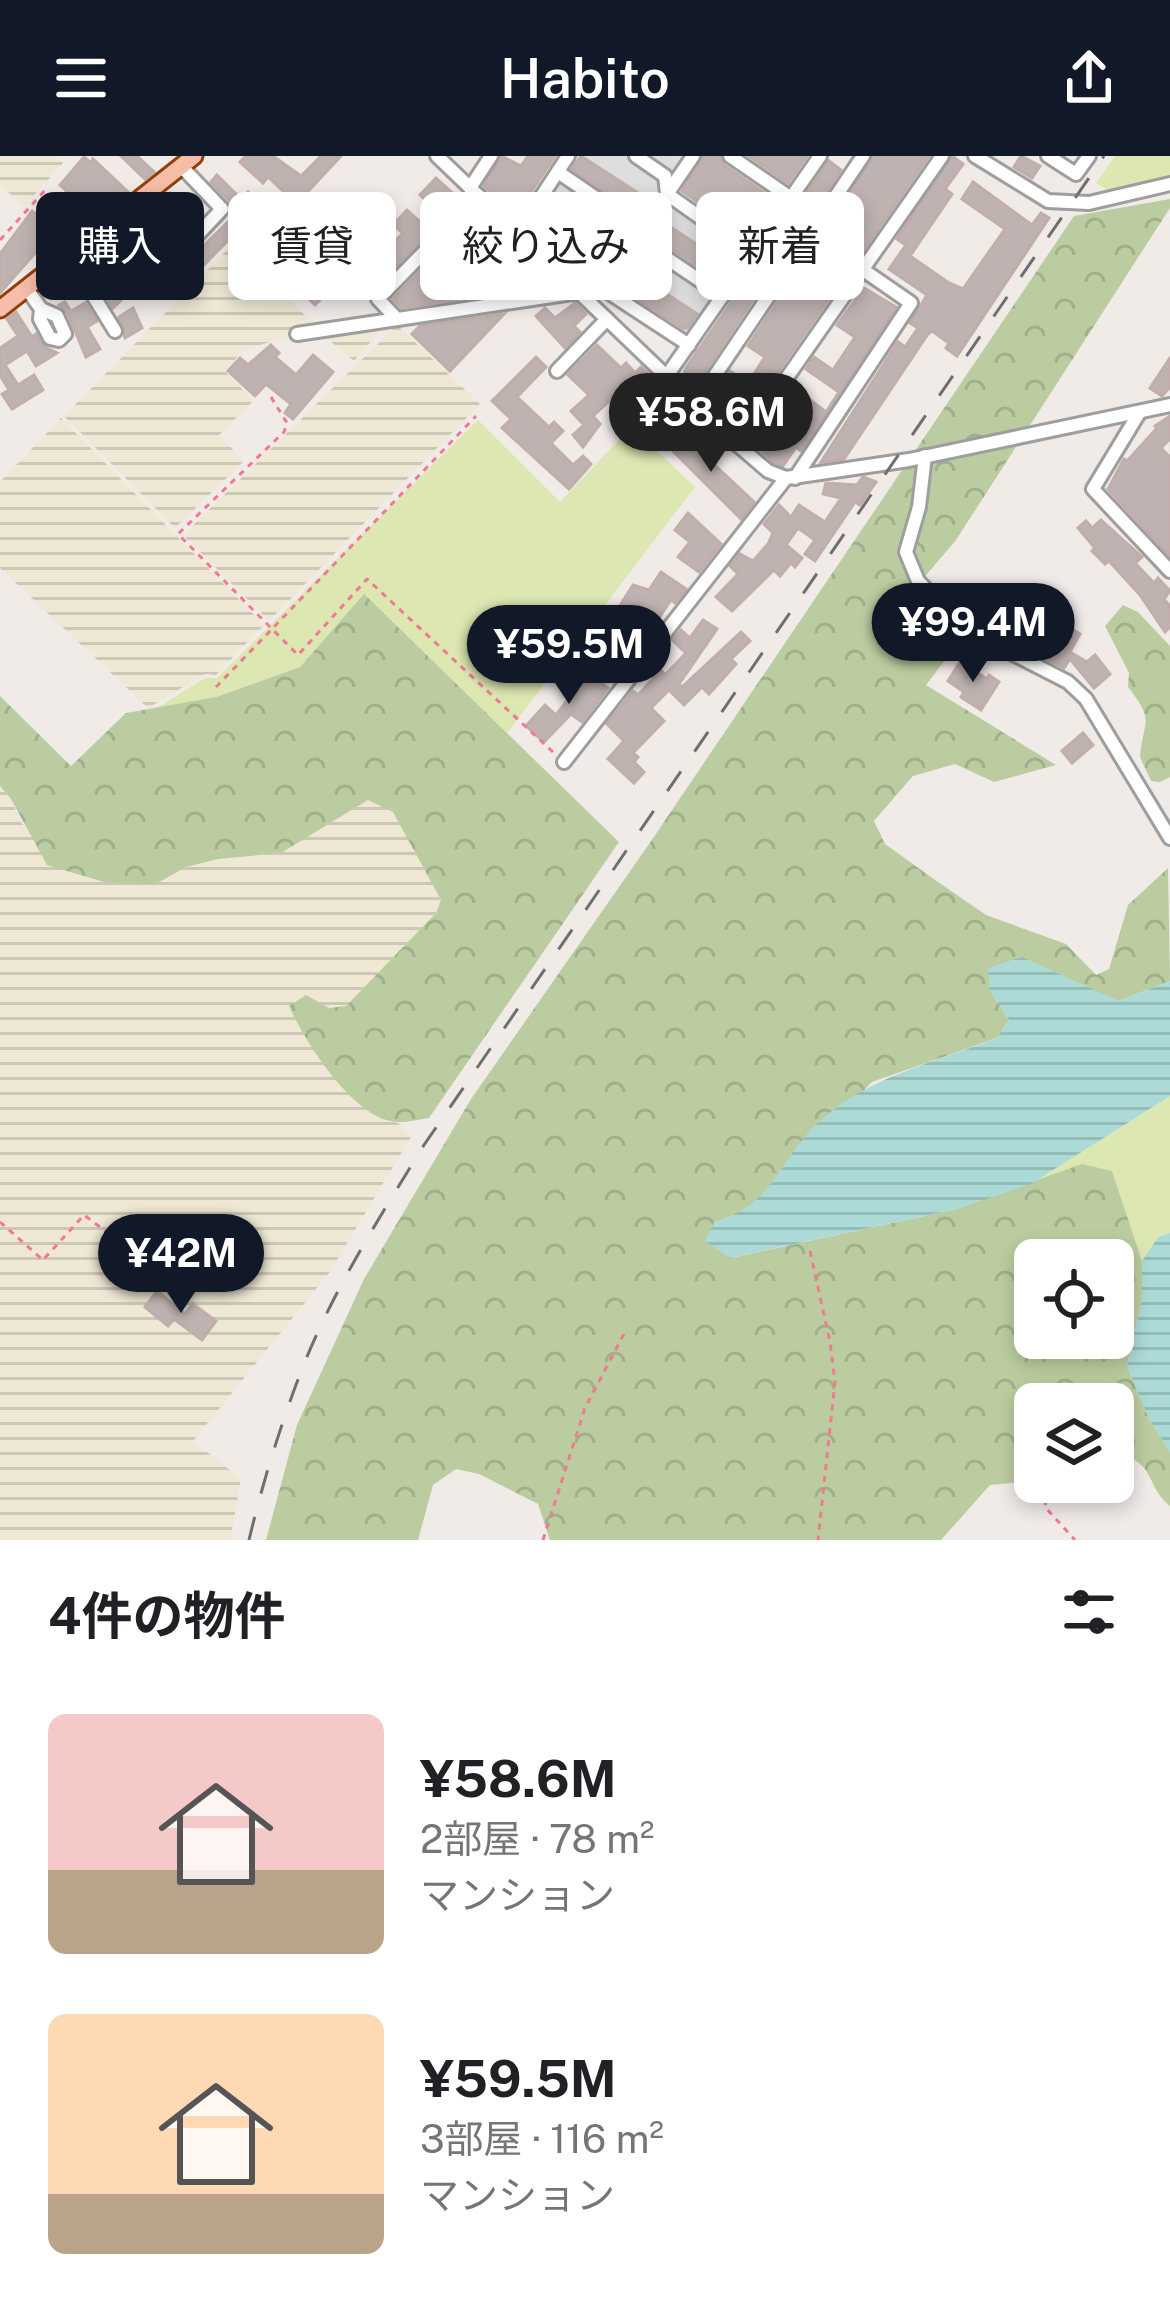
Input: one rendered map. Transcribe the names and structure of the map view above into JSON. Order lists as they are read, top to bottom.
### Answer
{
  "page": {
    "header": "Habito",
    "chip": [
      "購入",
      "賃貸",
      "絞り込み",
      "新着"
    ],
    "price": [
      "¥58.6M",
      "¥99.4M",
      "¥59.5M",
      "¥42M"
    ],
    "heading": "4件の物件",
    "list": [
      {
        "name": "¥58.6M",
        "note": "2部屋 · 78 m² · マンション"
      },
      {
        "name": "¥59.5M",
        "note": "3部屋 · 116 m² · マンション"
      }
    ]
  }
}
